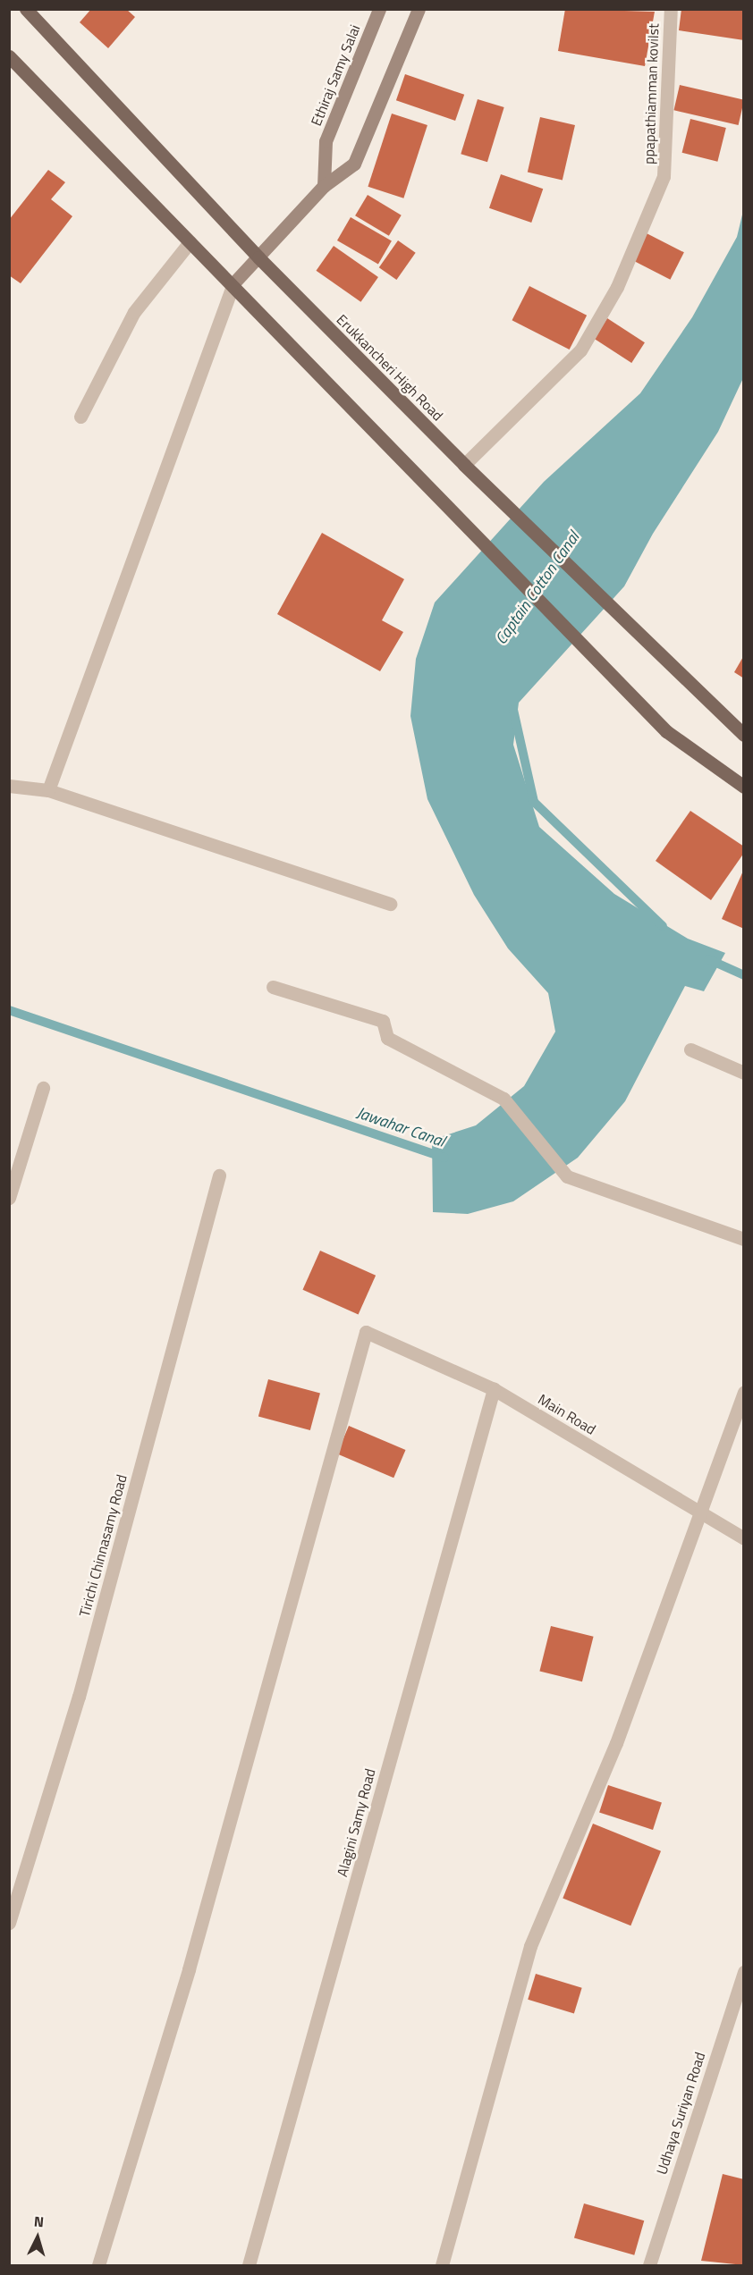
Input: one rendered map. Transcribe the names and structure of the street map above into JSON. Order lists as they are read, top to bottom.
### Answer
{
  "streets": {
    "main road": ["Ethiraj Samy Salai", "Erukkancheri High Road"],
    "street": [
      "ppapathiamman kovilst",
      "Main Road",
      "Tirichi Chinnasamy Road",
      "Alagini Samy Road",
      "Udhaya Suriyan Road"
    ]
  },
  "crossings": [
    ["ppapathiamman kovilst", "Erukkancheri High Road"],
    ["Main Road", "Alagini Samy Road"]
  ],
  "water": ["Captain Cotton Canal", "Jawahar Canal"],
  "north": "top"
}
